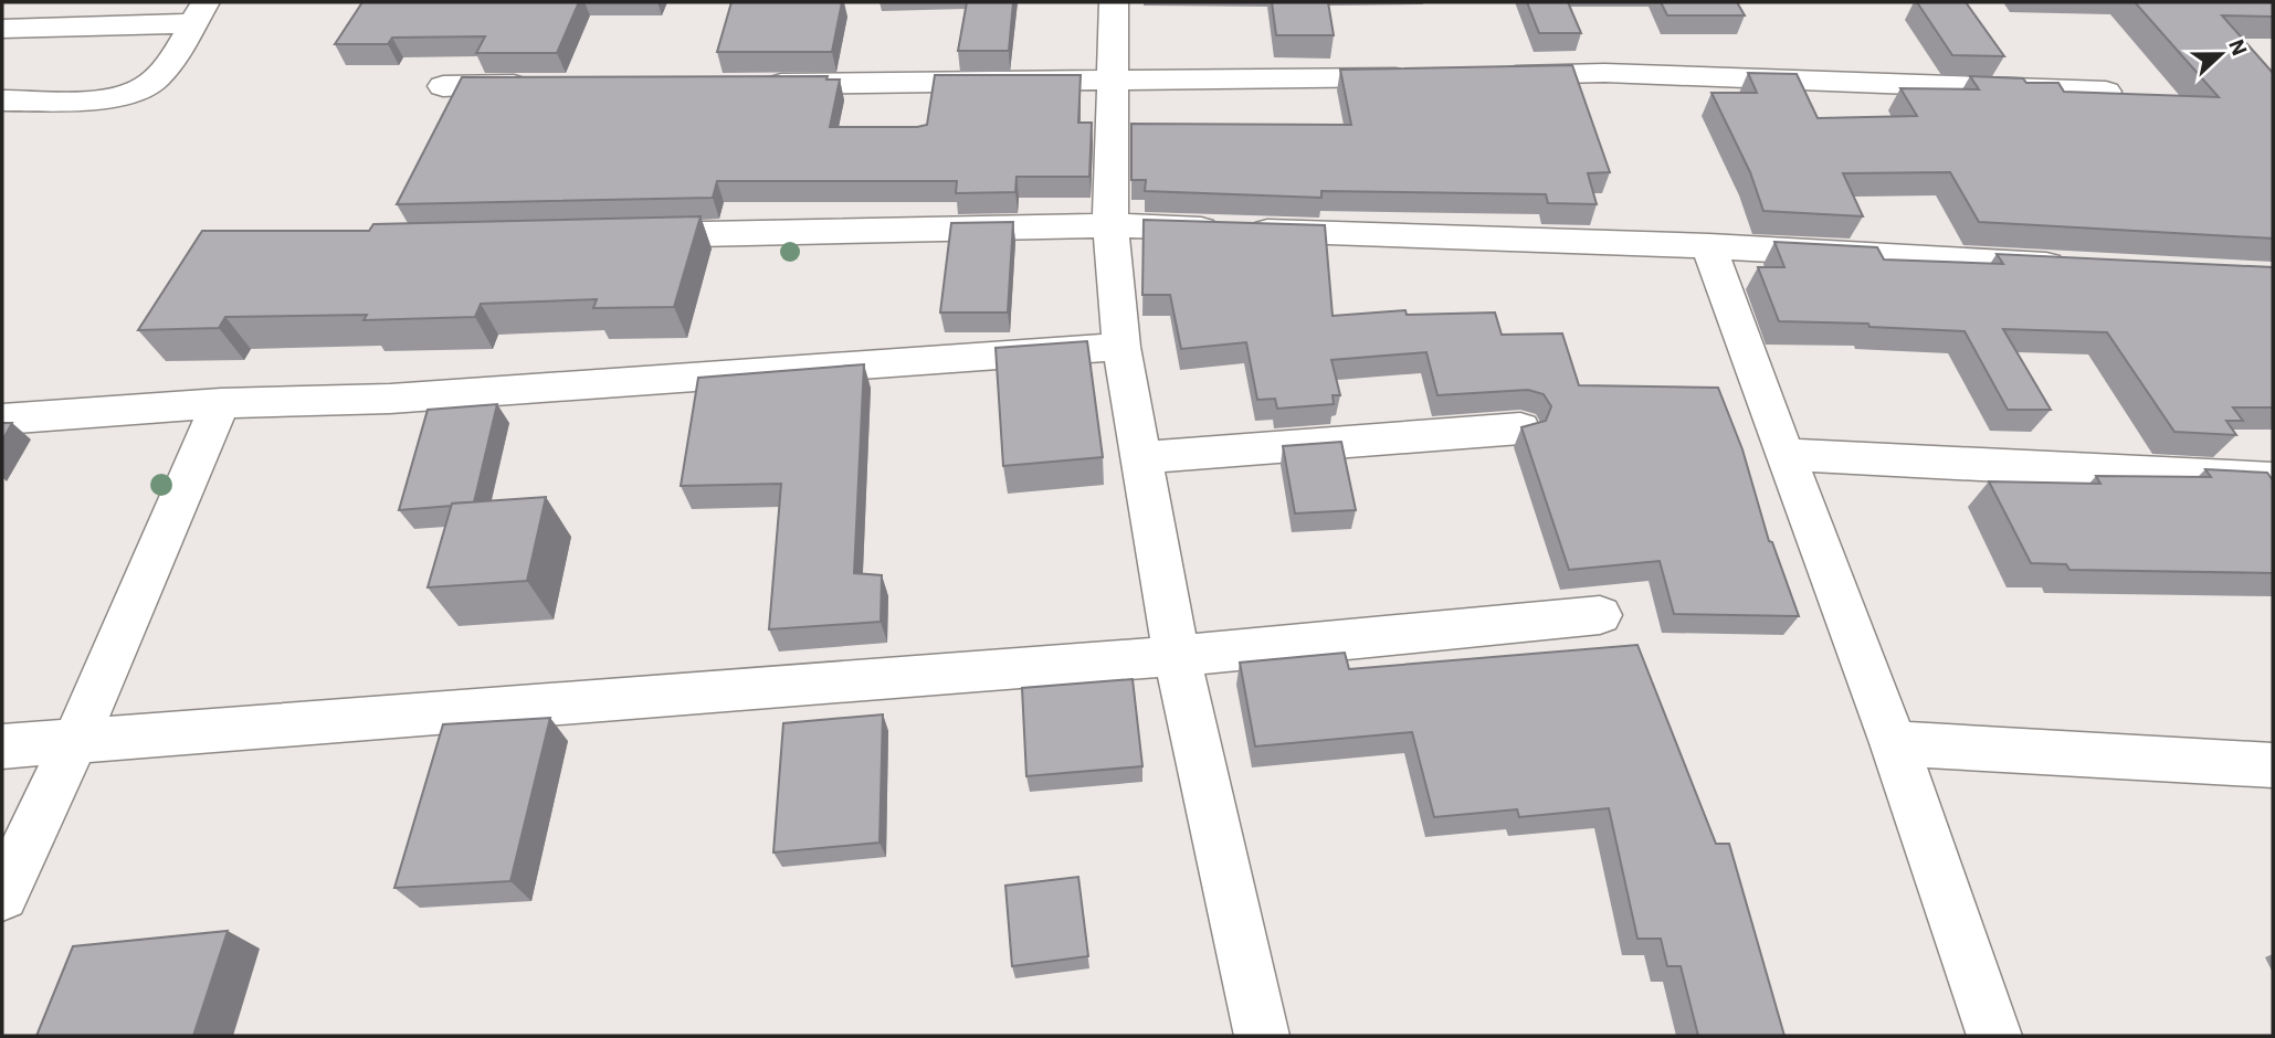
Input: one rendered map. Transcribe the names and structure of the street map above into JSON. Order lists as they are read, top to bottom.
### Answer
{
  "north": "right"
}
